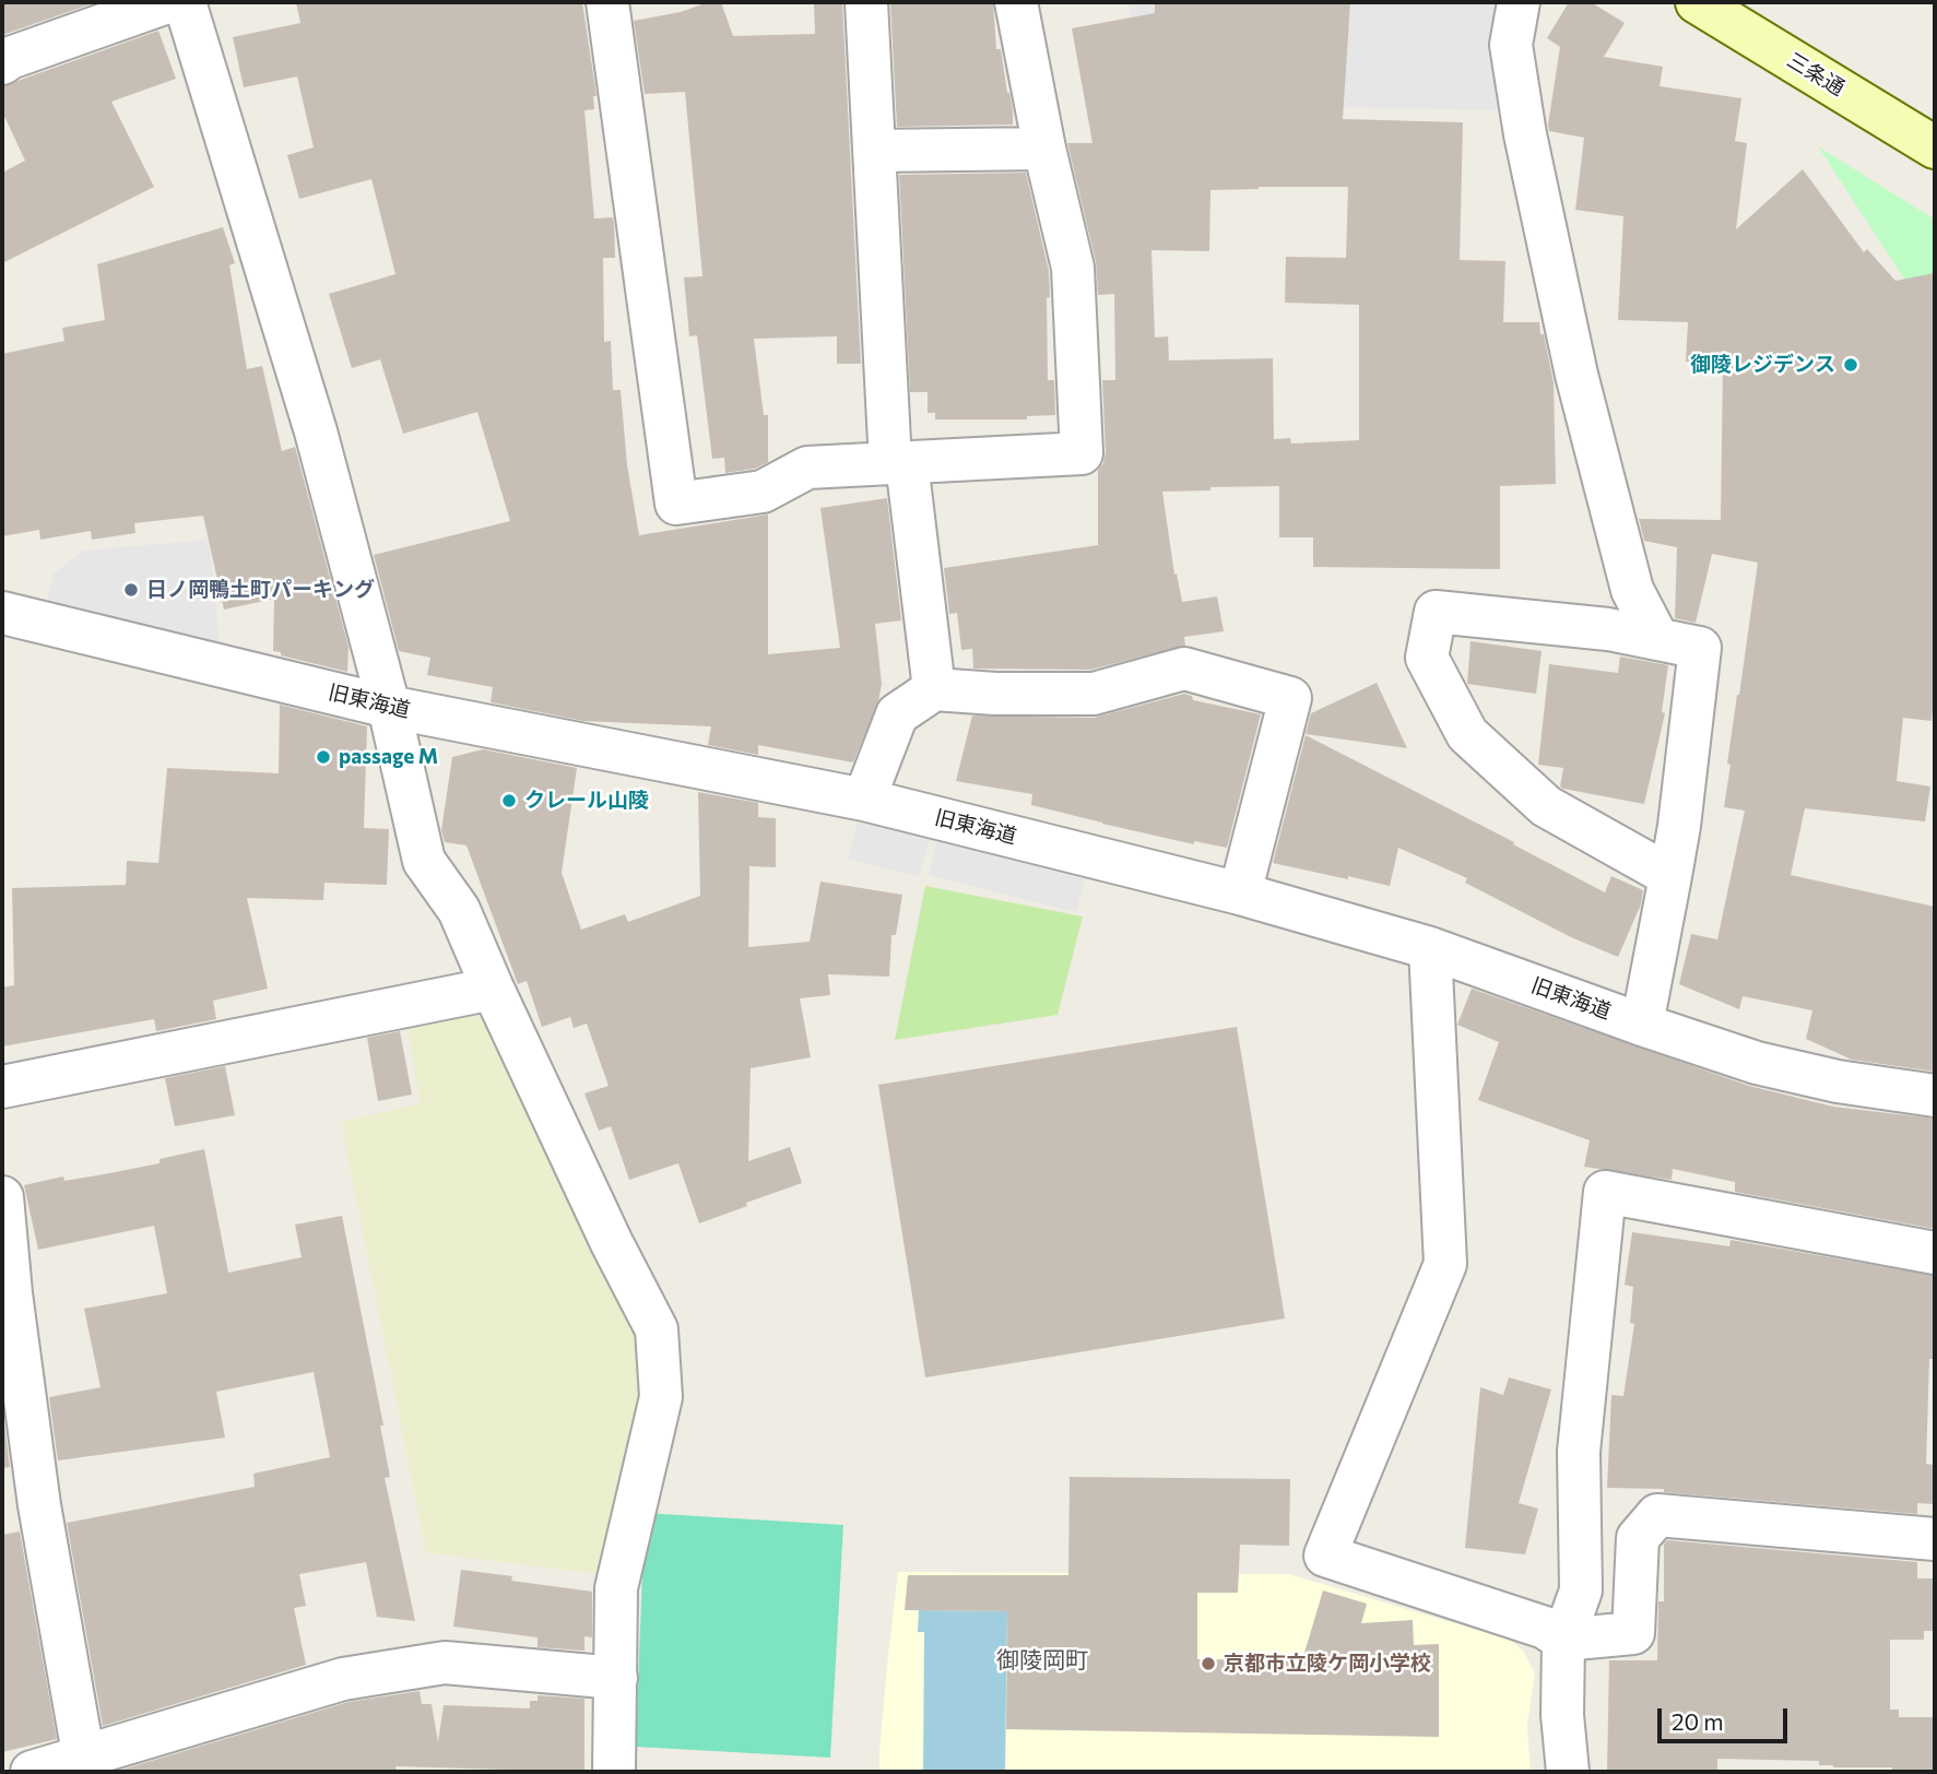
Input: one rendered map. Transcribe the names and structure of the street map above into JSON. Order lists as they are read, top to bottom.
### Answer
{
  "streets": {
    "main road": ["三条通"],
    "street": ["旧東海道"]
  },
  "districts": ["御陵岡町"],
  "places": [
    "御陵レジデンス",
    "日ノ岡鴨土町パーキング",
    "passage M",
    "クレール山陵",
    "京都市立陵ケ岡小学校"
  ],
  "scale_bar": "20 m"
}
